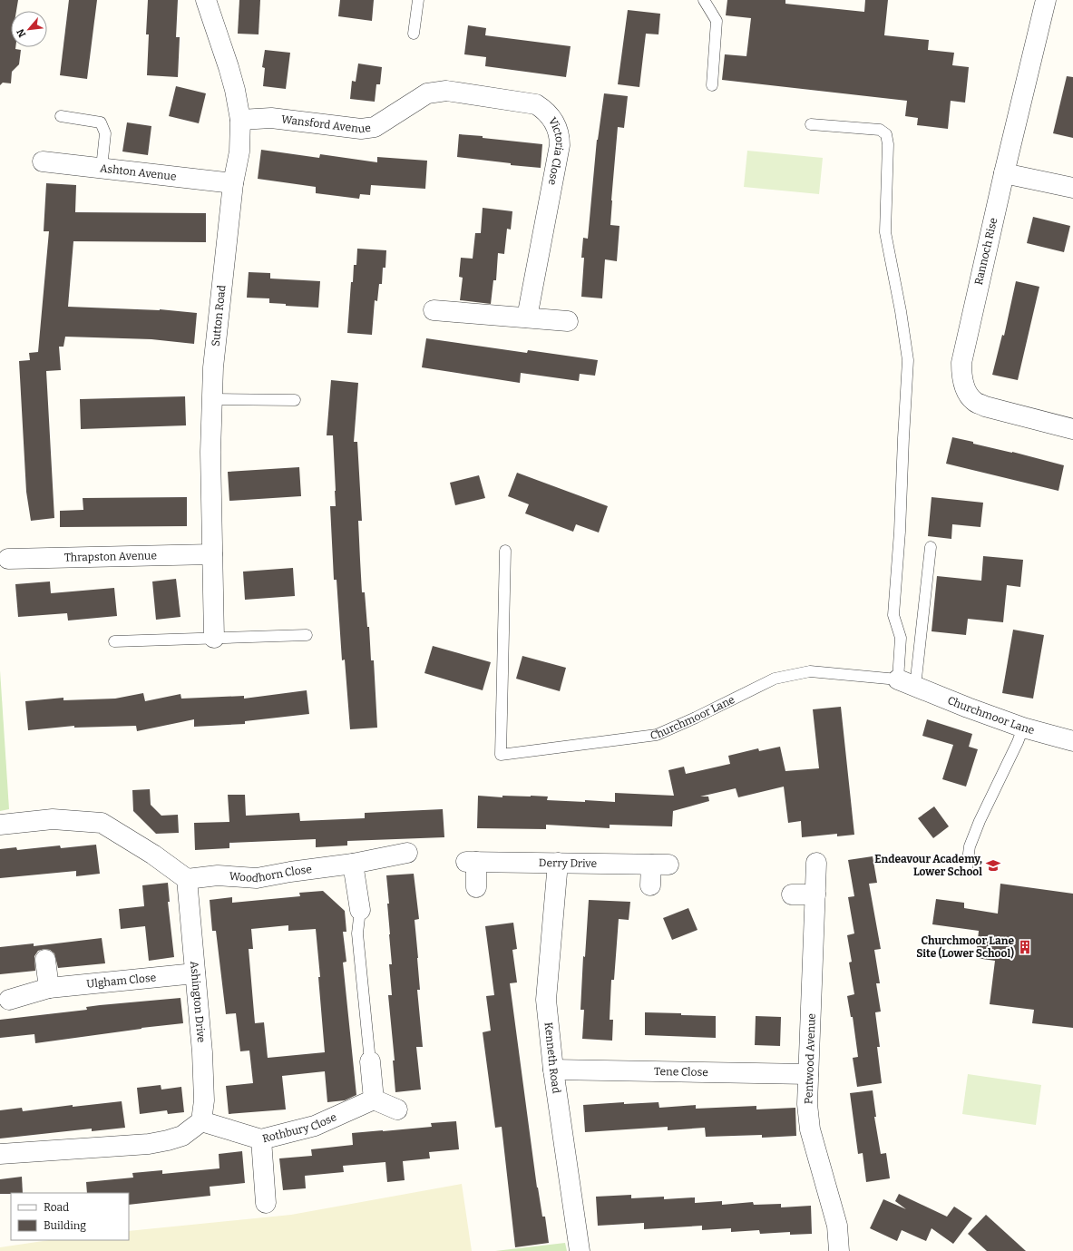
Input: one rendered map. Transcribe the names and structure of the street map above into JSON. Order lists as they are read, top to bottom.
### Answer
{
  "streets": {
    "street": [
      "Wansford Avenue",
      "Victoria Close",
      "Ashton Avenue",
      "Rannoch Rise",
      "Sutton Road",
      "Thrapston Avenue",
      "Churchmoor Lane",
      "Derry Drive",
      "Woodhorn Close",
      "Ulgham Close",
      "Ashington Drive",
      "Kenneth Road",
      "Pentwood Avenue",
      "Tene Close",
      "Rothbury Close"
    ]
  },
  "crossings": [
    ["Wansford Avenue", "Victoria Close"],
    ["Wansford Avenue", "Sutton Road"],
    ["Ashton Avenue", "Sutton Road"],
    ["Sutton Road", "Thrapston Avenue"],
    ["Derry Drive", "Kenneth Road"],
    ["Woodhorn Close", "Ashington Drive"],
    ["Ulgham Close", "Ashington Drive"],
    ["Ashington Drive", "Rothbury Close"],
    ["Kenneth Road", "Tene Close"],
    ["Pentwood Avenue", "Tene Close"]
  ],
  "places": {
    "school or university": ["Endeavour Academy, Lower School"],
    "building": ["Churchmoor Lane Site (Lower School)"]
  },
  "legend": ["Road", "Building"],
  "north": "bottom left"
}
